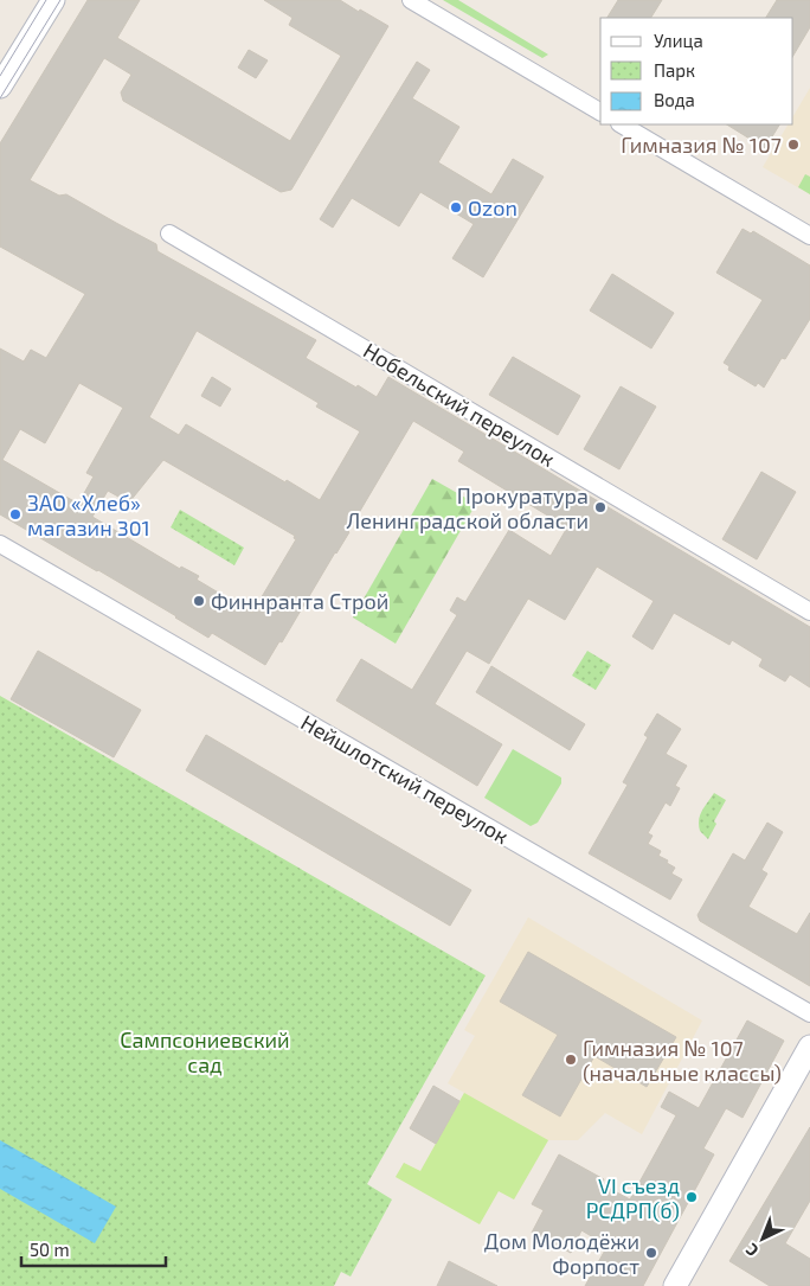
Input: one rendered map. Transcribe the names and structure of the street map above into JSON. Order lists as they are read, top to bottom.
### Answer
{
  "streets": {
    "street": ["Нобельский переулок", "Нейшлотский переулок"]
  },
  "parks": ["Сампсониевский сад"],
  "places": [
    "Гимназия № 107",
    "Ozon",
    "Прокуратура Ленинградской области",
    "ЗАО «Хлеб» магазин 301",
    "Финнранта Строй",
    "Гимназия № 107 (начальные классы)",
    "VI съезд РСДРП(б)",
    "Дом Молодёжи Форпост"
  ],
  "legend": ["Улица", "Парк", "Вода"],
  "scale_bar": "50 m",
  "north": "bottom left"
}
